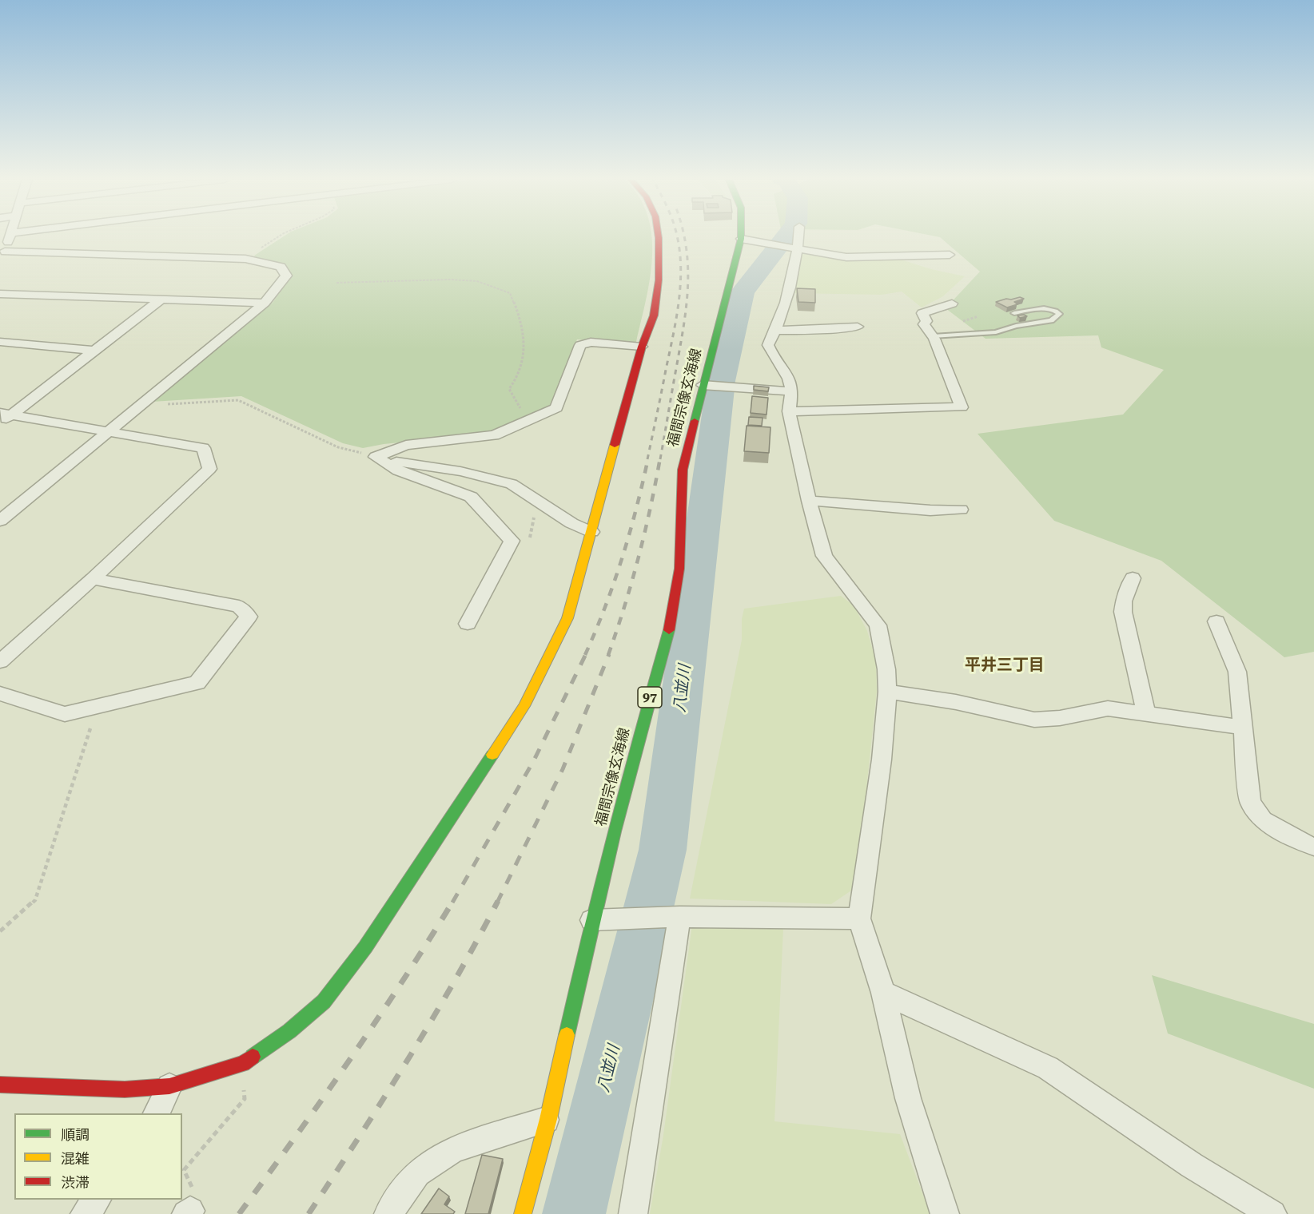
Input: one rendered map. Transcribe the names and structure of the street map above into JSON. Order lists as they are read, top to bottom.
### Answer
{
  "streets": {
    "street": ["福間宗像玄海線", "97"]
  },
  "districts": ["平井三丁目"],
  "water": ["八並川"],
  "legend": ["順調", "混雑", "渋滞"]
}
